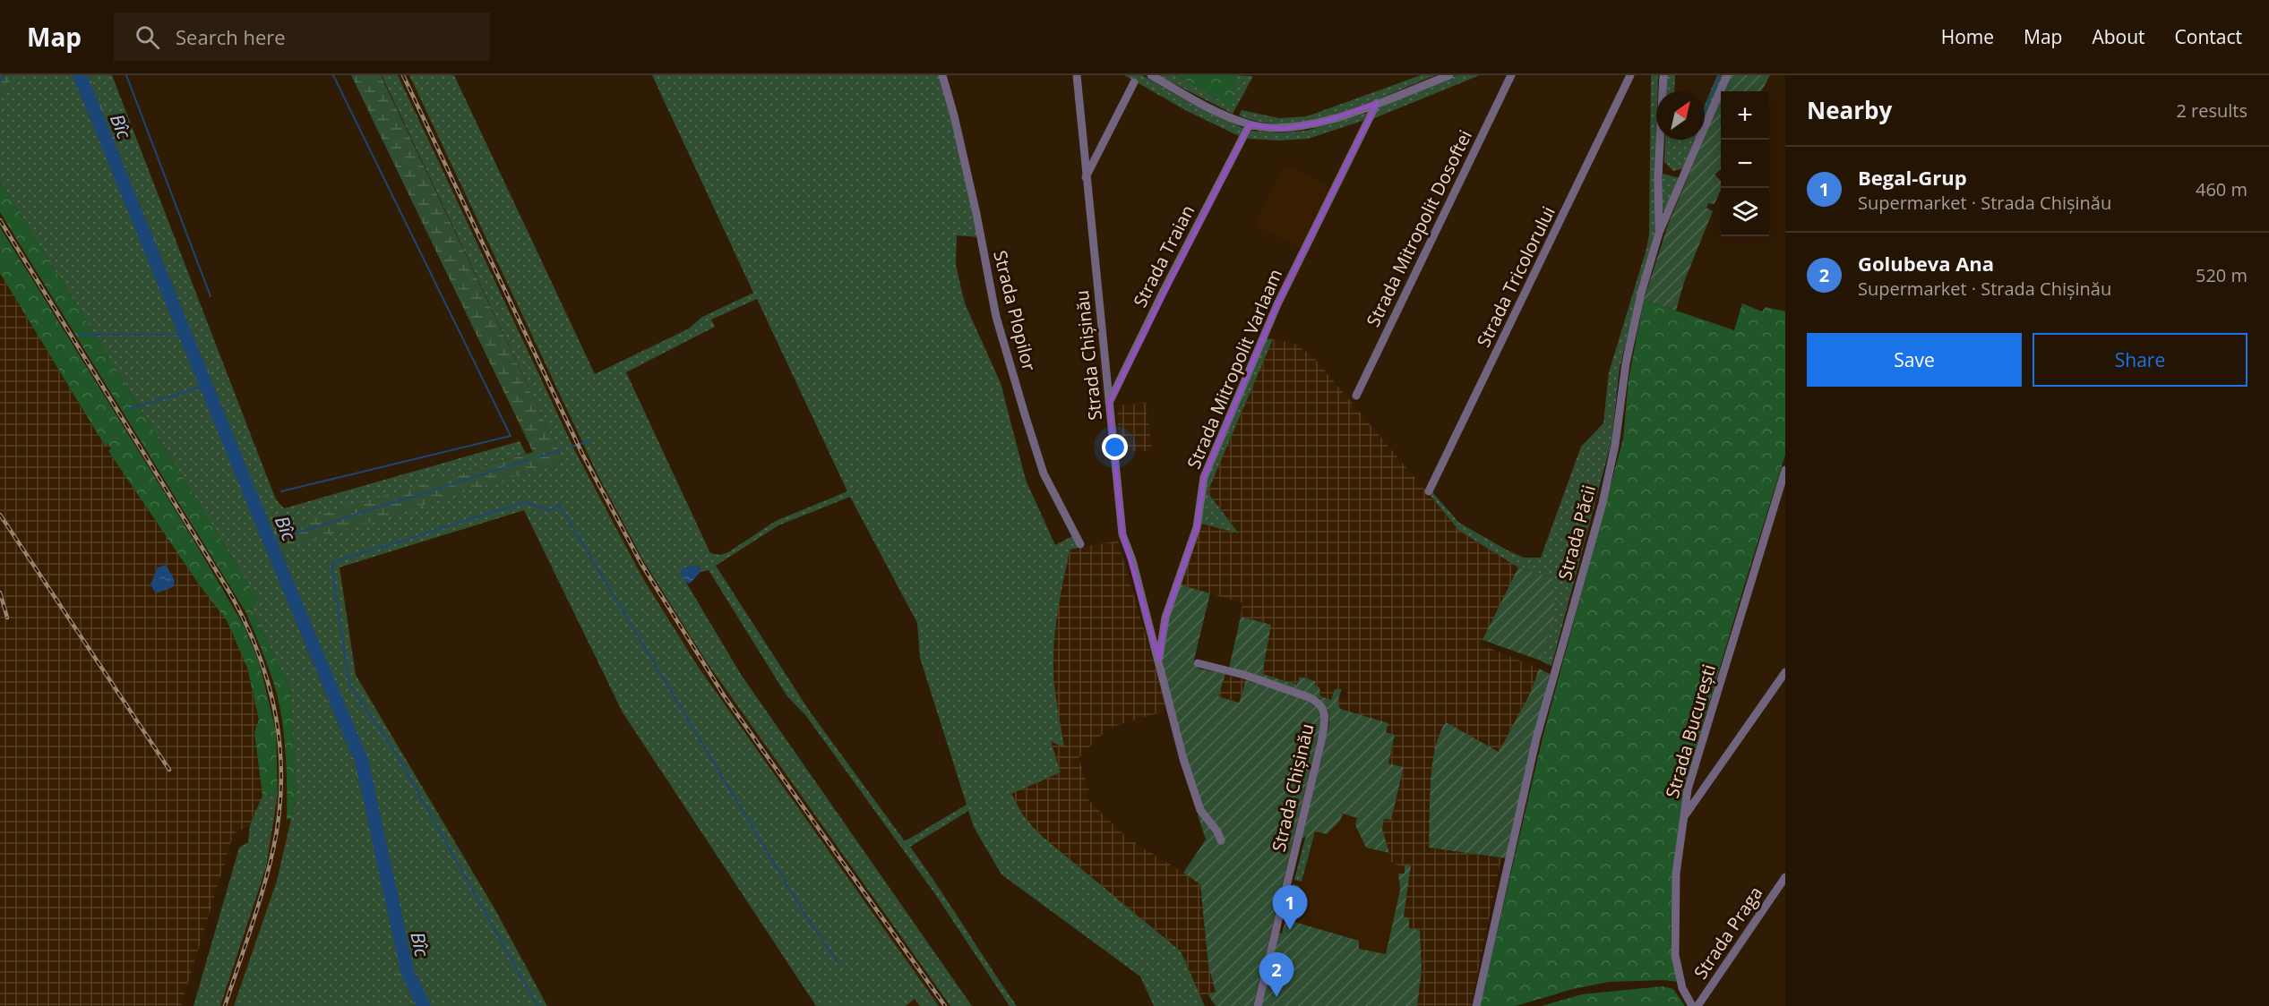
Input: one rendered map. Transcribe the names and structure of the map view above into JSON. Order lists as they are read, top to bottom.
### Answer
{
  "streets": {
    "street": [
      "Strada Mitropolit Dosoftei",
      "Strada Traian",
      "Strada Tricolorului",
      "Strada Plopilor",
      "Strada Chișinău",
      "Strada Mitropolit Varlaam",
      "Strada Păcii",
      "Strada București",
      "Strada Praga"
    ]
  },
  "crossings": [
    ["Strada Traian", "Strada Chișinău"],
    ["Strada Chișinău", "Strada Mitropolit Varlaam"]
  ],
  "water": ["Bîc"],
  "north": "top right",
  "page": {
    "header": "Map",
    "search": "Search here",
    "nav": [
      "Home",
      "Map",
      "About",
      "Contact"
    ],
    "heading": ["Nearby", "2 results"],
    "map_buttons": ["+", "−"],
    "list": [
      {
        "mark": "1",
        "name": "Begal-Grup",
        "note": "Supermarket · Strada Chișinău",
        "value": "460 m"
      },
      {
        "mark": "2",
        "name": "Golubeva Ana",
        "note": "Supermarket · Strada Chișinău",
        "value": "520 m"
      }
    ],
    "buttons": ["Save", "Share"],
    "pins": ["1", "2"]
  }
}
